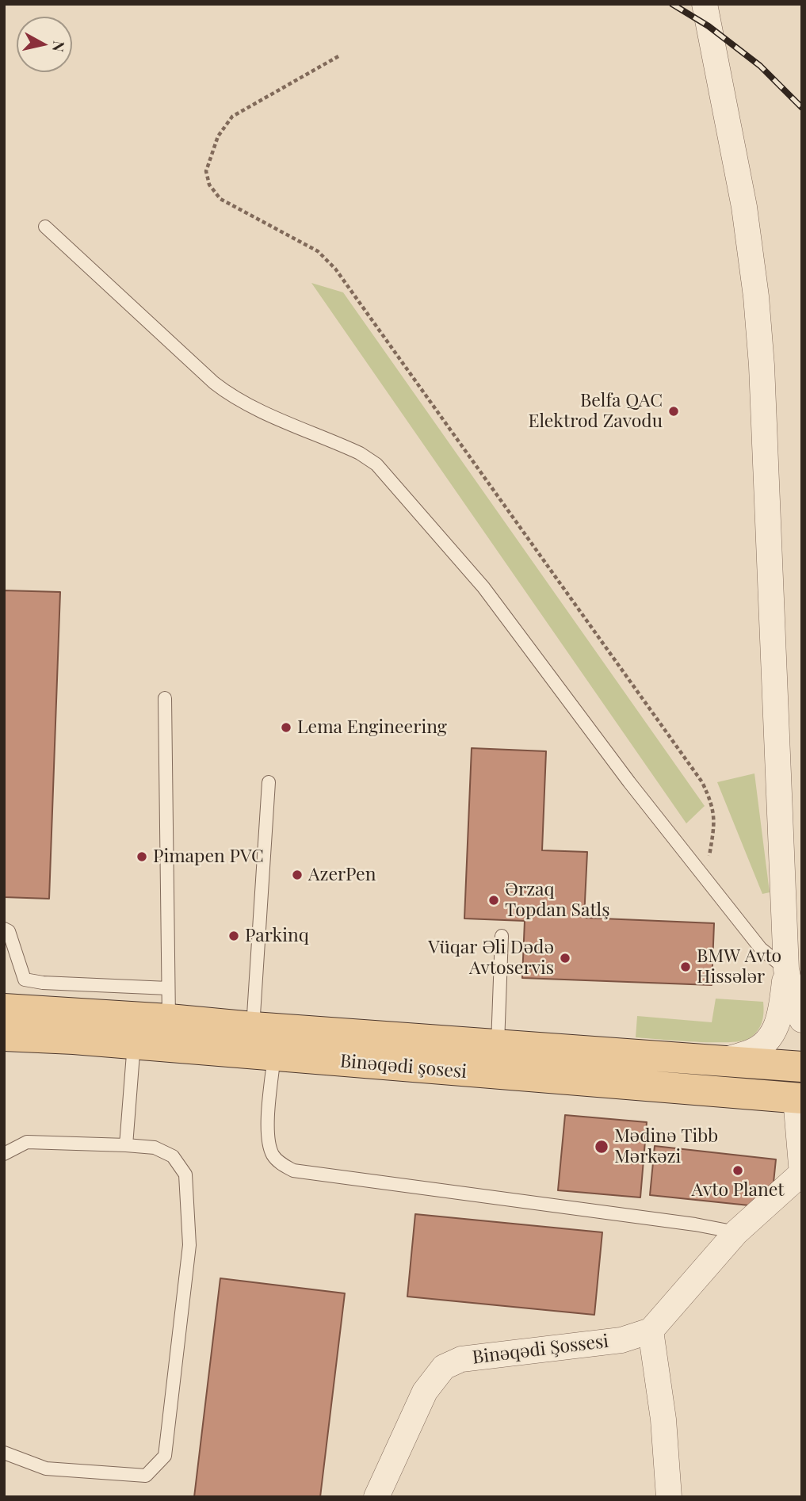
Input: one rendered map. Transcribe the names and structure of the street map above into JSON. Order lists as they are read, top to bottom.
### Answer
{
  "streets": {
    "main road": ["Binəqədi şosesi"],
    "street": ["Binəqədi Şossesi"]
  },
  "places": [
    "Belfa QAC Elektrod Zavodu",
    "Lema Engineering",
    "Pimapen PVC",
    "AzerPen",
    "Ərzaq Topdan Satlş",
    "Parkinq",
    "Vüqar Əli Dədə Avtoservis",
    "BMW Avto Hissələr",
    "Mədinə Tibb Mərkəzi",
    "Avto Planet"
  ],
  "north": "right"
}
